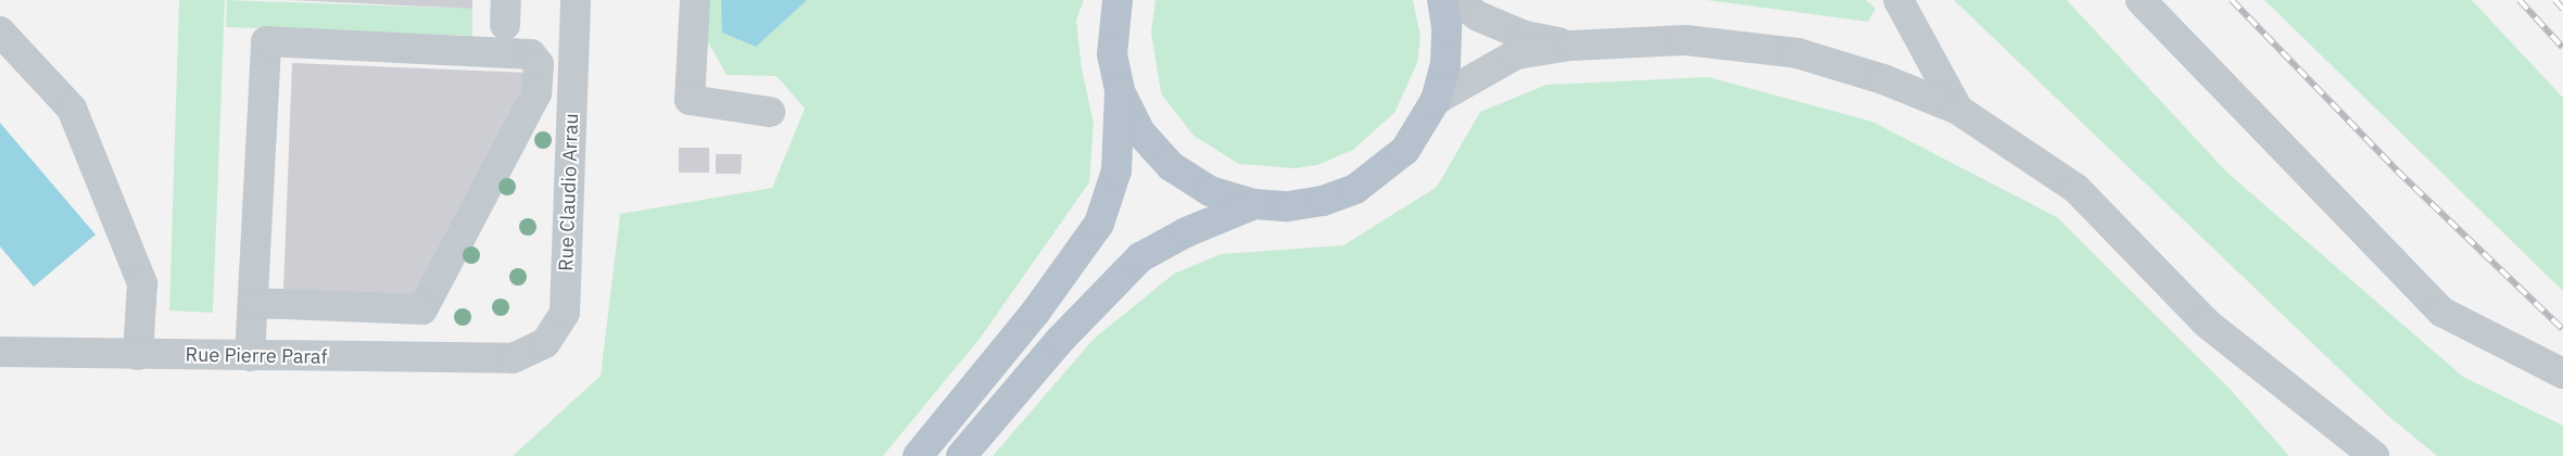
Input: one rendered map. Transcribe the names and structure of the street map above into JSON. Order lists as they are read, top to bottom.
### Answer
{
  "streets": {
    "street": ["Rue Claudio Arrau", "Rue Pierre Paraf"]
  },
  "crossings": [
    ["Rue Claudio Arrau", "Rue Pierre Paraf"]
  ]
}
